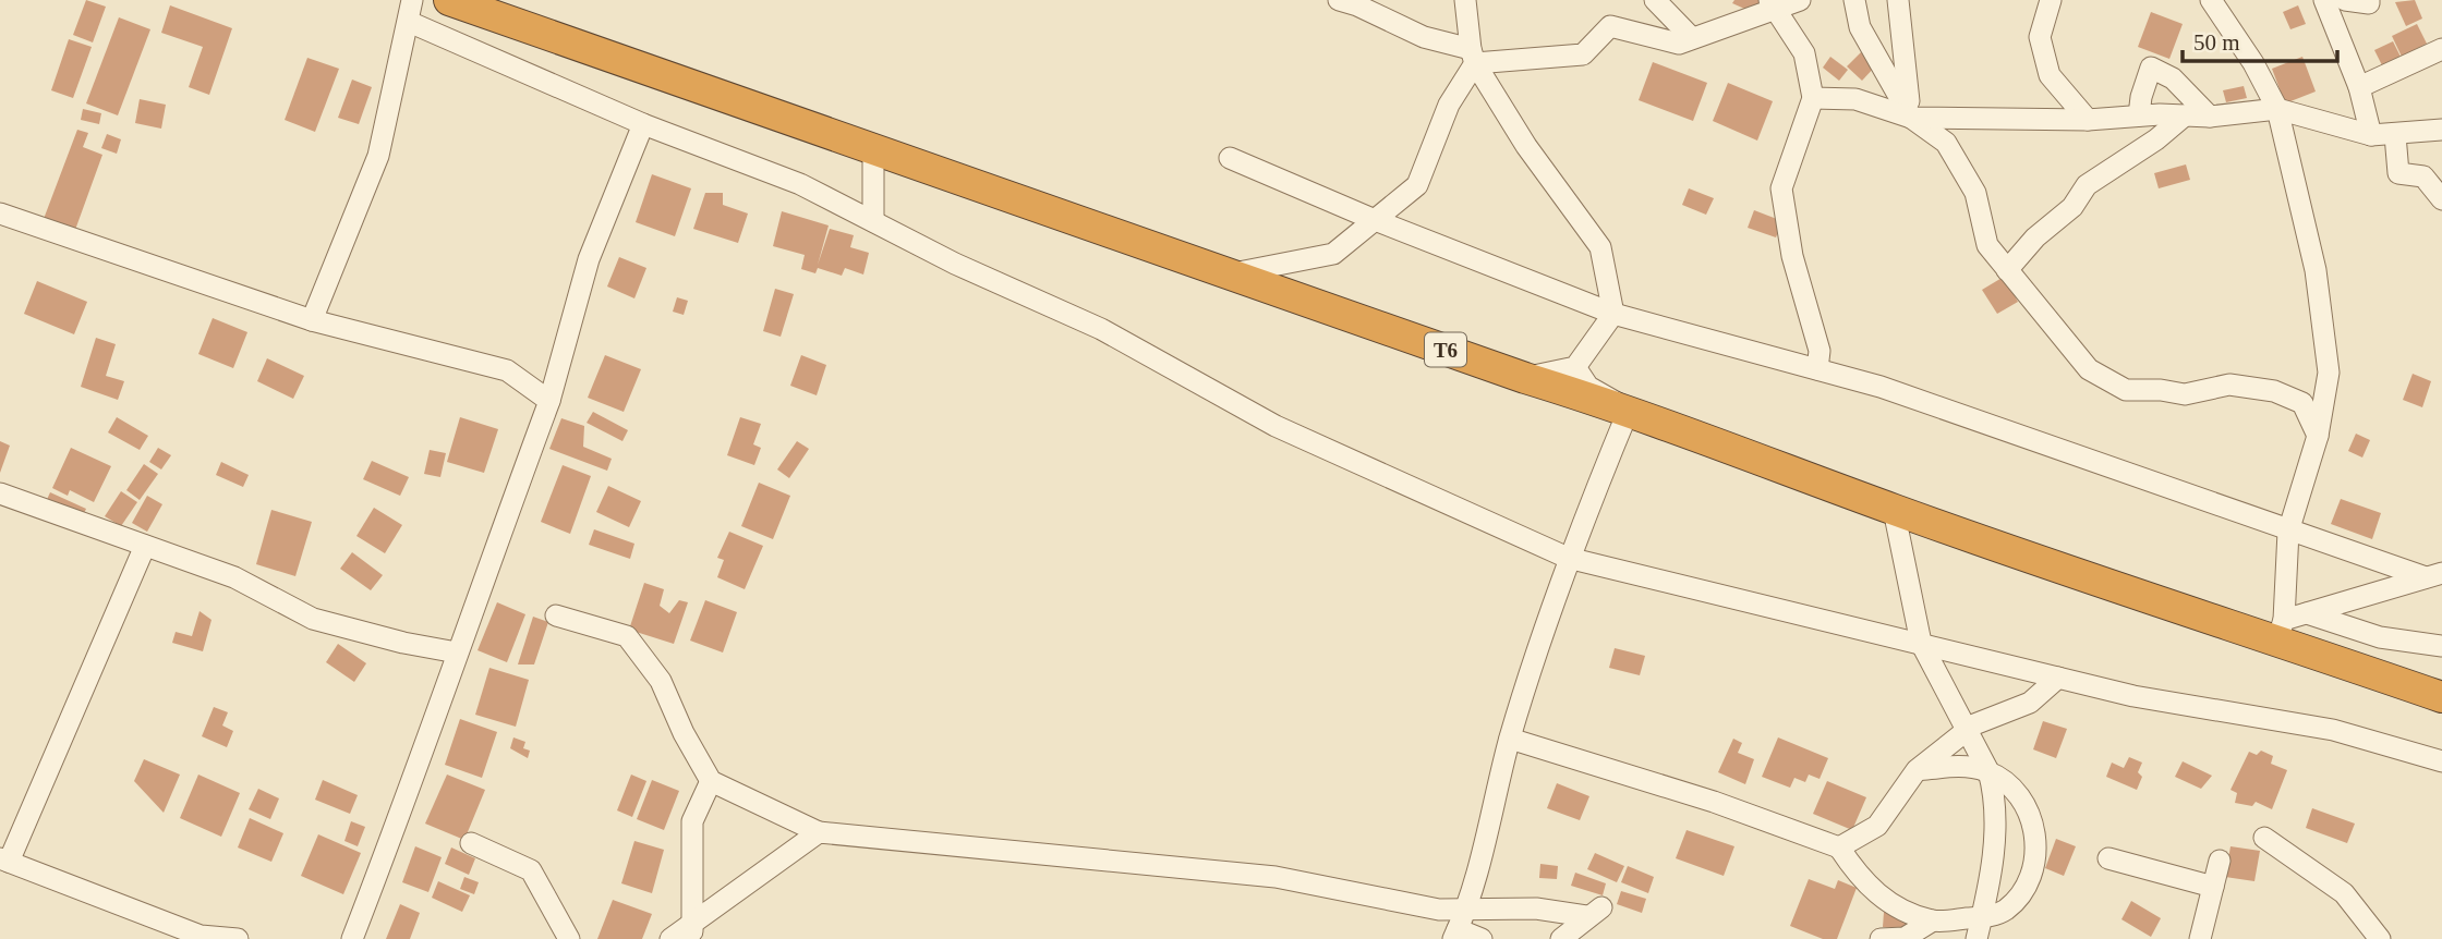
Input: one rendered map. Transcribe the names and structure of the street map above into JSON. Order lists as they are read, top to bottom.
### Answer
{
  "streets": {
    "highway": ["T6"]
  },
  "scale_bar": "50 m"
}
